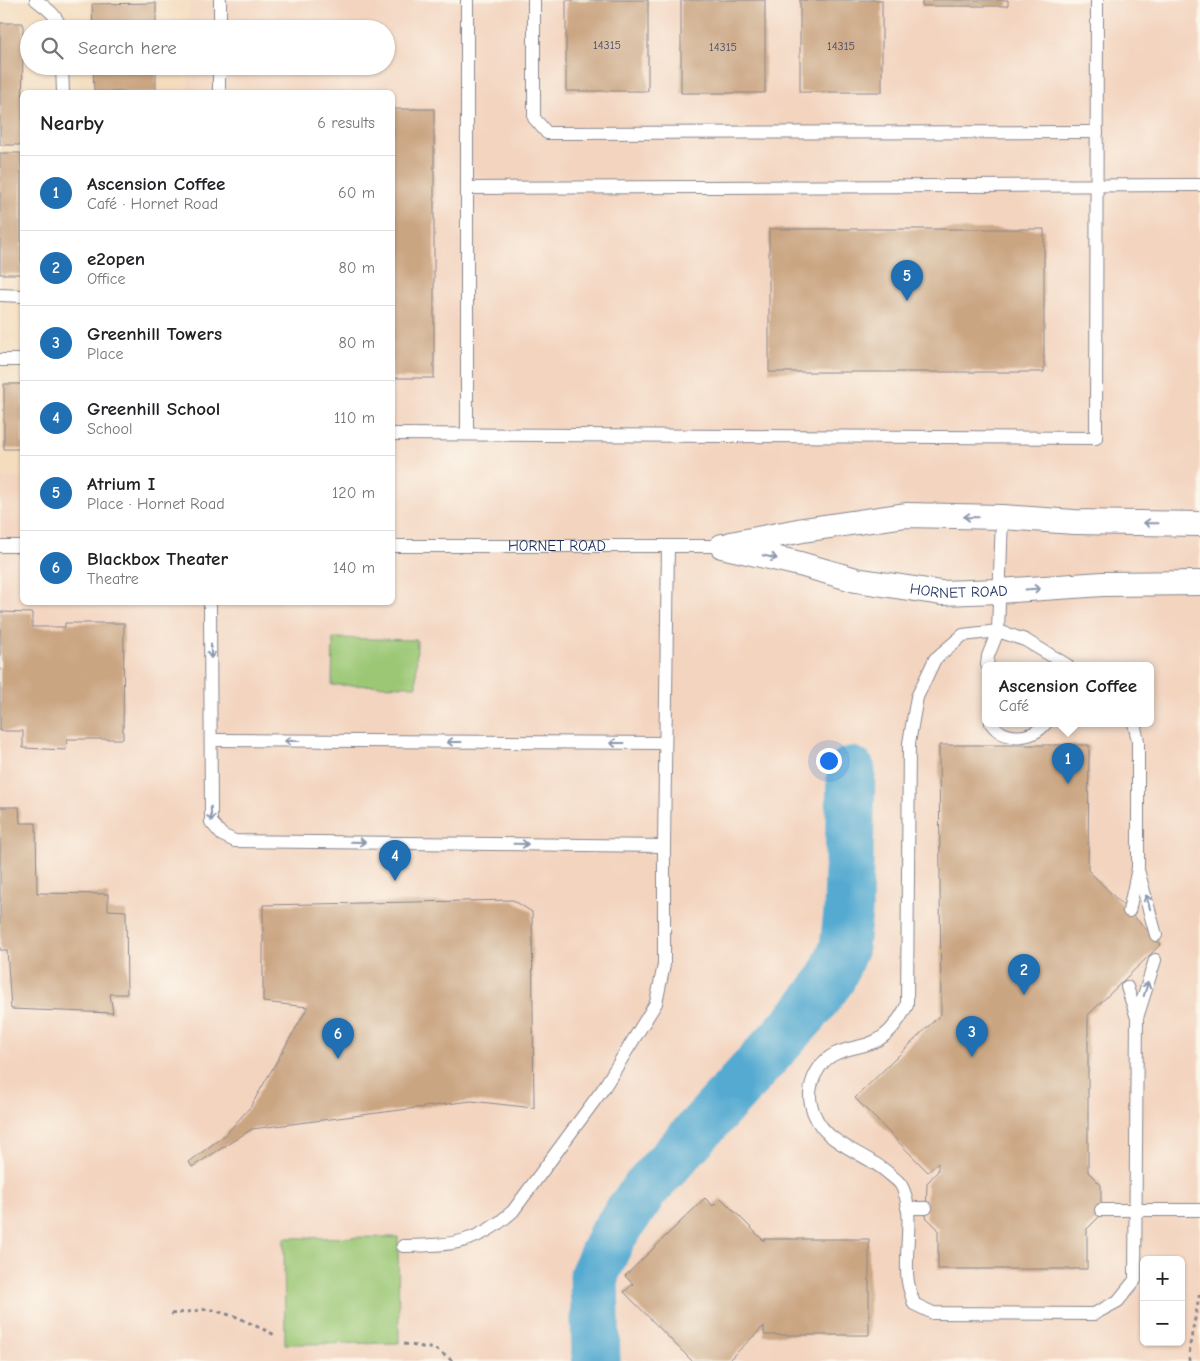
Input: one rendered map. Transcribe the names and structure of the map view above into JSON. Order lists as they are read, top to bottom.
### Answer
{
  "streets": {
    "street": ["HORNET ROAD"]
  },
  "house_numbers": ["14315", "14315", "14315"],
  "page": {
    "search": "Search here",
    "heading": ["Nearby", "6 results"],
    "list": [
      {
        "mark": "1",
        "name": "Ascension Coffee",
        "note": "Café · Hornet Road",
        "value": "60 m"
      },
      {
        "mark": "2",
        "name": "e2open",
        "note": "Office",
        "value": "80 m"
      },
      {
        "mark": "3",
        "name": "Greenhill Towers",
        "note": "Place",
        "value": "80 m"
      },
      {
        "mark": "4",
        "name": "Greenhill School",
        "note": "School",
        "value": "110 m"
      },
      {
        "mark": "5",
        "name": "Atrium I",
        "note": "Place · Hornet Road",
        "value": "120 m"
      },
      {
        "mark": "6",
        "name": "Blackbox Theater",
        "note": "Theatre",
        "value": "140 m"
      }
    ],
    "pins": [
      "5",
      "1",
      "4",
      "2",
      "3",
      "6"
    ],
    "popup": ["Ascension Coffee", "Café"],
    "map_buttons": ["+", "−"]
  }
}
